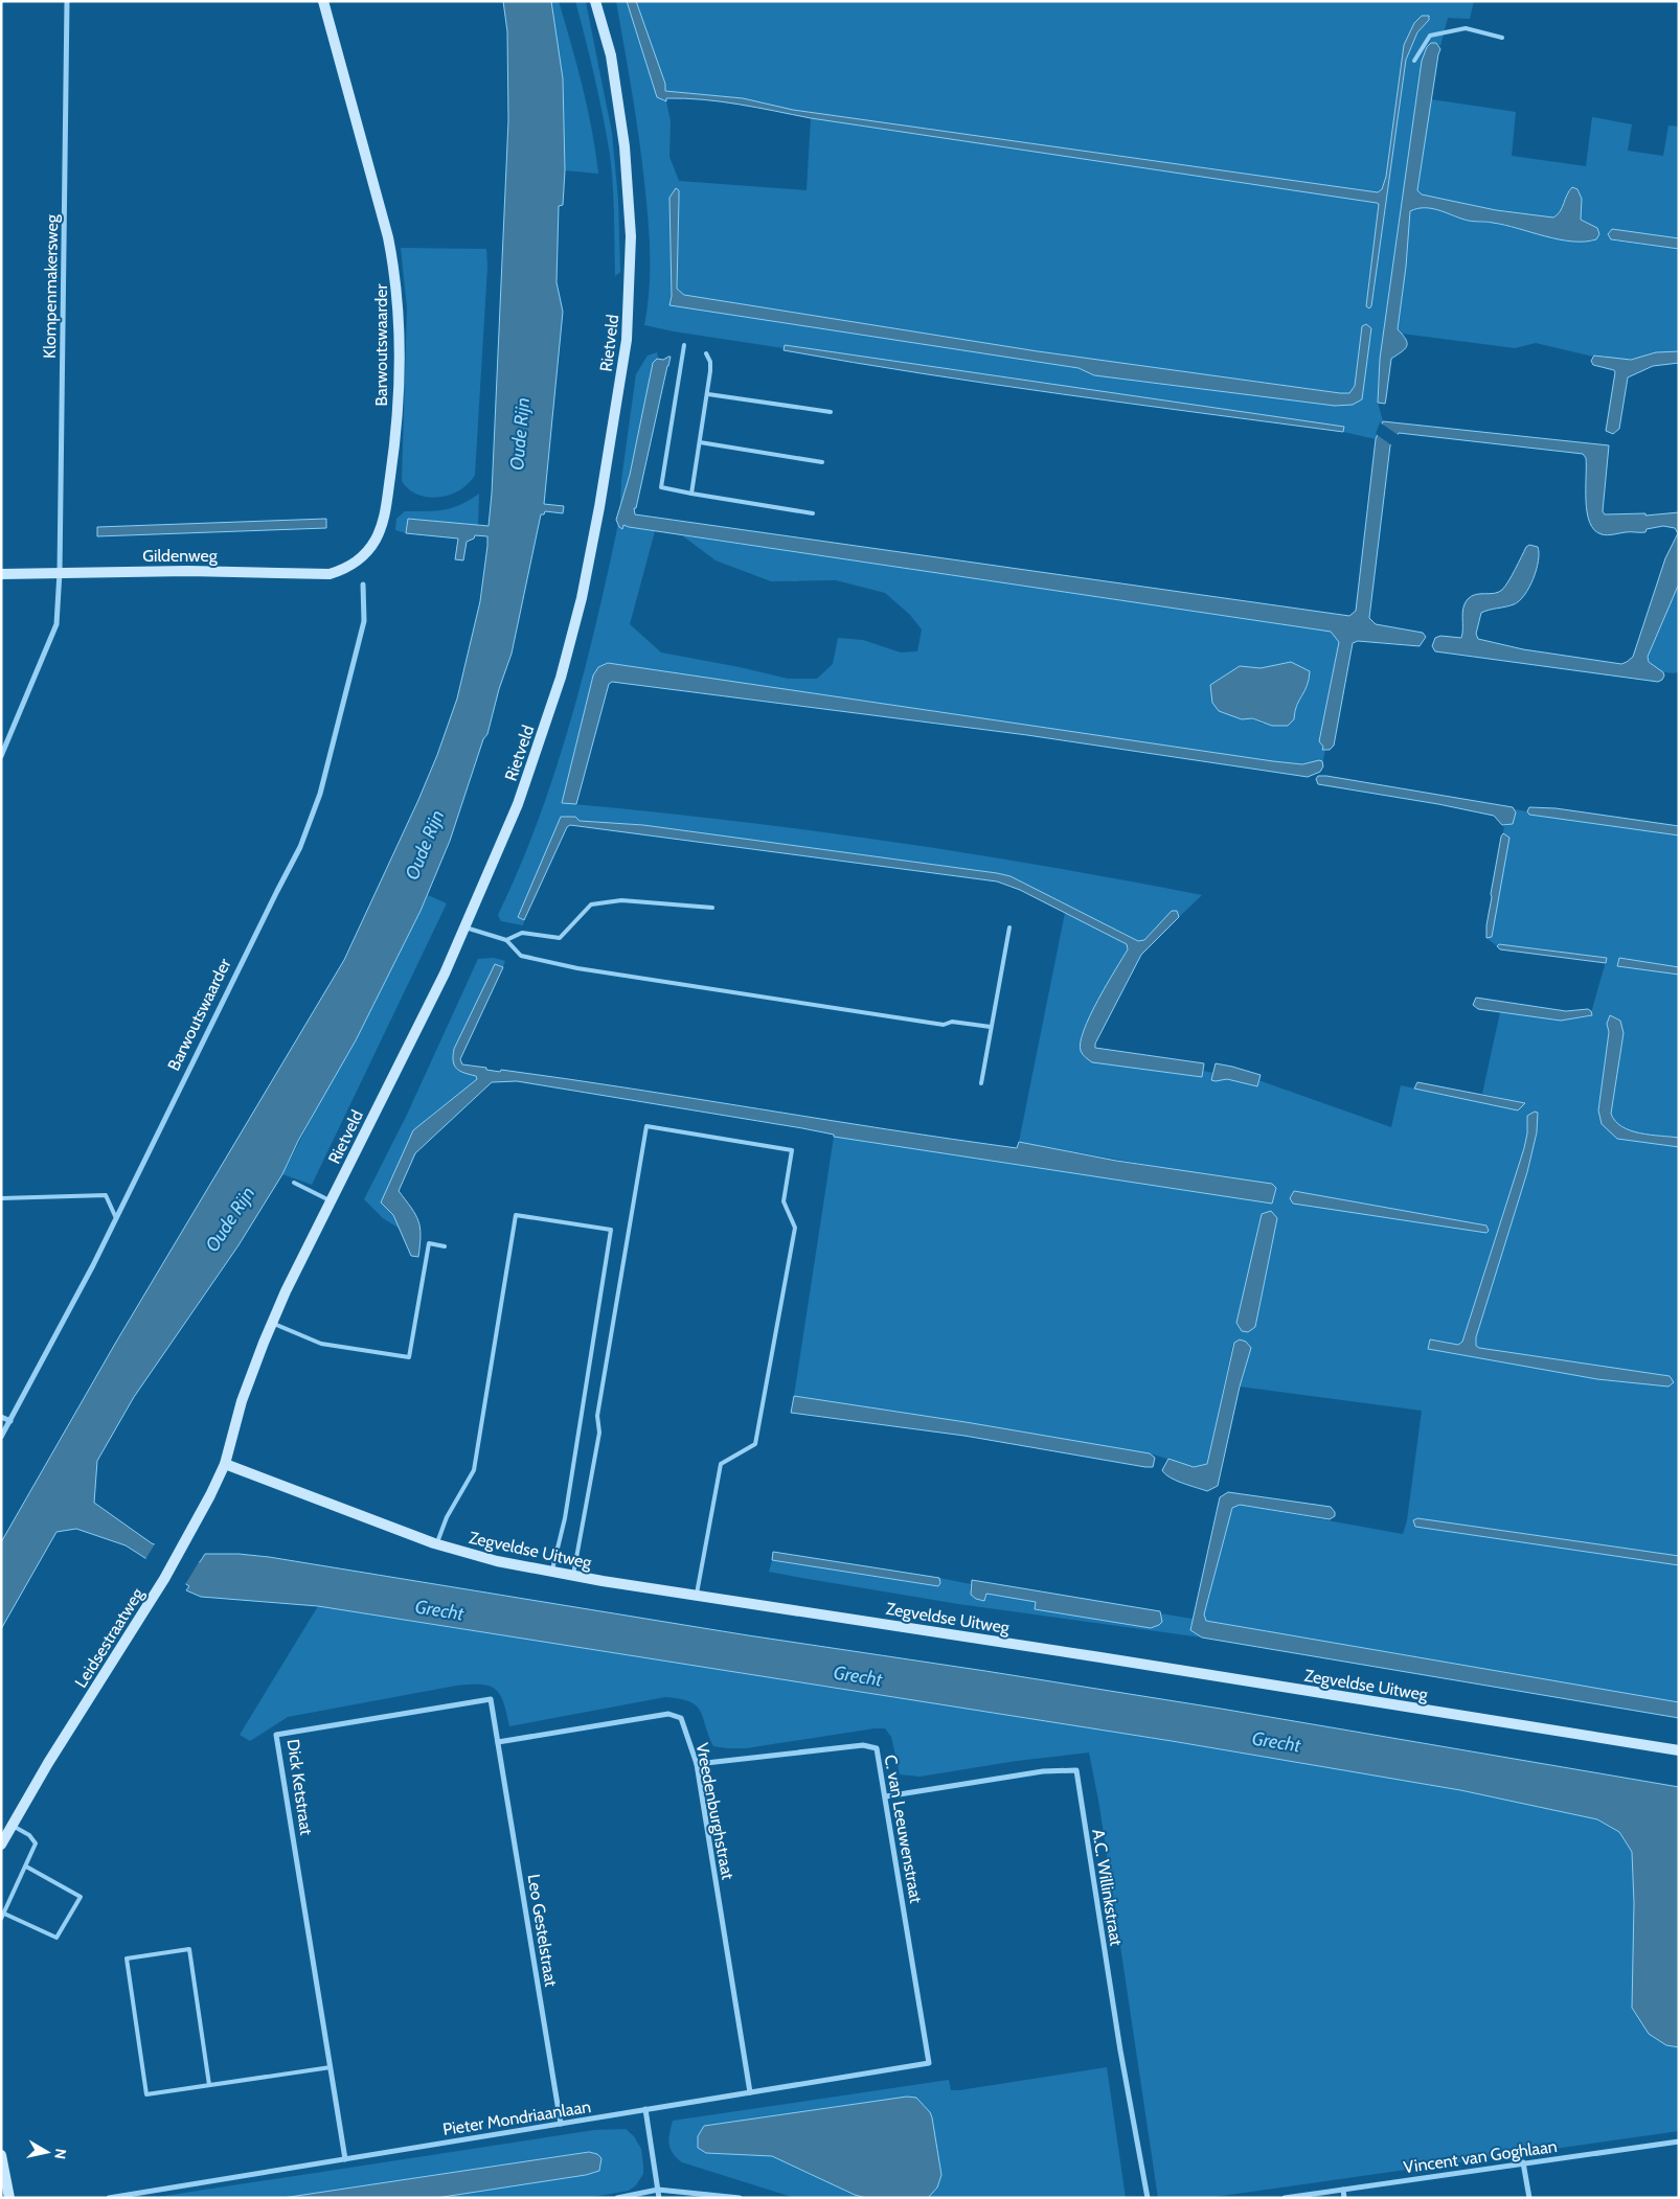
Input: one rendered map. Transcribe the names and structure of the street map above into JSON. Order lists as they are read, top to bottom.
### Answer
{
  "streets": {
    "street": [
      "Klompenmakersweg",
      "Rietveld",
      "Barwoutswaarder",
      "Gildenweg",
      "Zegveldse Uitweg",
      "Leidsestraatweg",
      "Dick Ketstraat",
      "Vreedenburghstraat",
      "C. van Leeuwenstraat",
      "A.C. Willinkstraat",
      "Leo Gestelstraat",
      "Pieter Mondriaanlaan",
      "Vincent van Goghlaan"
    ]
  },
  "crossings": [
    ["Klompenmakersweg", "Gildenweg"],
    ["Rietveld", "Zegveldse Uitweg"],
    ["Rietveld", "Leidsestraatweg"],
    ["Barwoutswaarder", "Gildenweg"],
    ["Zegveldse Uitweg", "Leidsestraatweg"],
    ["Dick Ketstraat", "Vreedenburghstraat"],
    ["Dick Ketstraat", "Leo Gestelstraat"],
    ["Dick Ketstraat", "Pieter Mondriaanlaan"],
    ["Vreedenburghstraat", "C. van Leeuwenstraat"],
    ["Vreedenburghstraat", "Leo Gestelstraat"],
    ["Vreedenburghstraat", "Pieter Mondriaanlaan"],
    ["C. van Leeuwenstraat", "A.C. Willinkstraat"],
    ["C. van Leeuwenstraat", "Pieter Mondriaanlaan"],
    ["Leo Gestelstraat", "Pieter Mondriaanlaan"]
  ],
  "water": ["Oude Rijn", "Grecht"],
  "north": "right"
}
